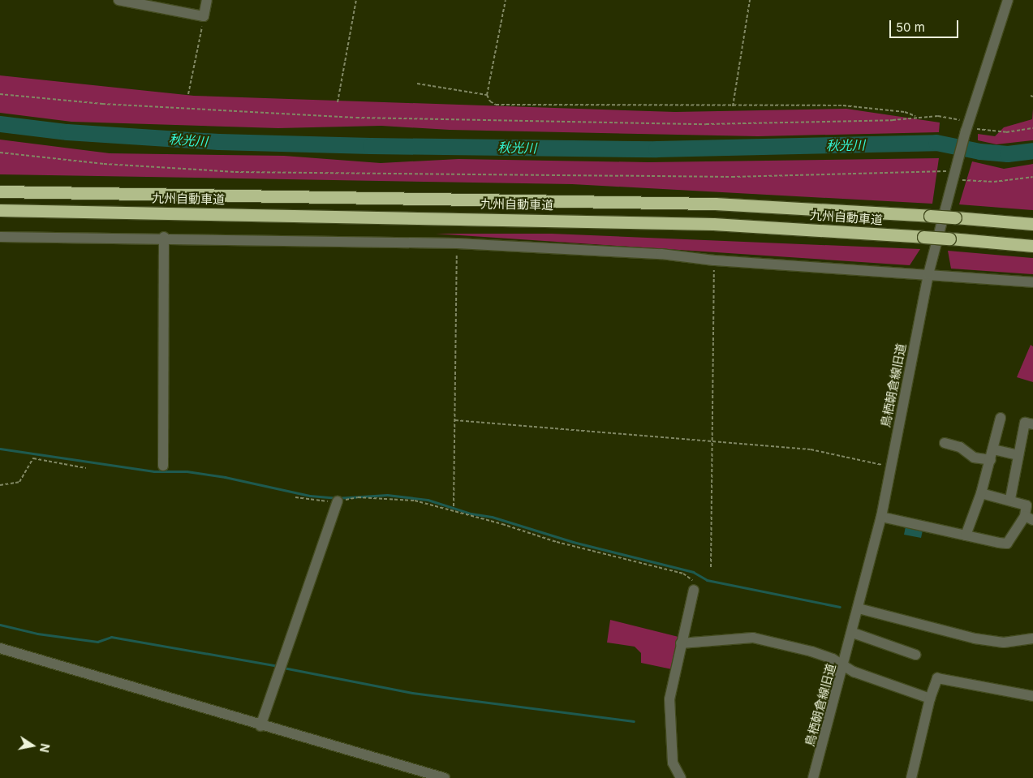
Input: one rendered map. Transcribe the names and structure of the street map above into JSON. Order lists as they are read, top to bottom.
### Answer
{
  "streets": {
    "highway": ["九州自動車道"],
    "street": ["鳥栖朝倉線旧道"]
  },
  "water": ["秋光川"],
  "scale_bar": "50 m",
  "north": "right"
}
